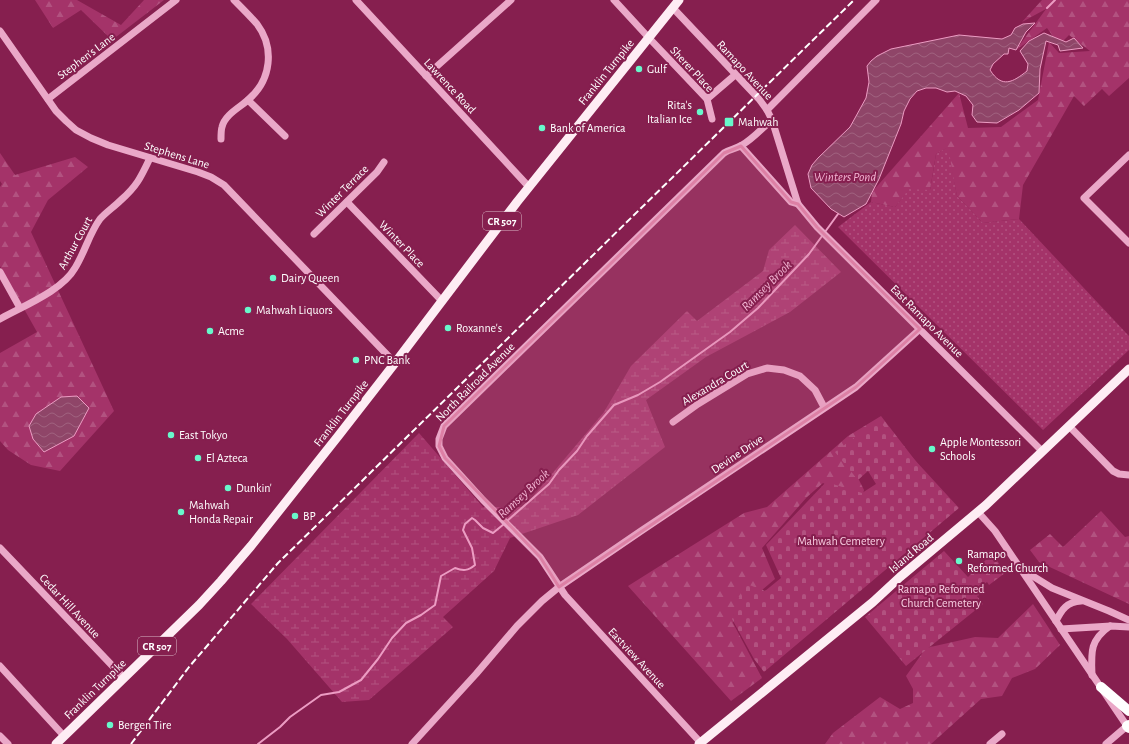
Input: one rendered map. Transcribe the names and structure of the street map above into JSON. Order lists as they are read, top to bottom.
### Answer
{
  "streets": {
    "main road": ["Franklin Turnpike", "CR 507", "Island Road"],
    "street": [
      "Stephen's Lane",
      "Sherer Place",
      "Ramapo Avenue",
      "Lawrence Road",
      "Stephens Lane",
      "Winter Terrace",
      "Arthur Court",
      "Winter Place",
      "East Ramapo Avenue",
      "North Railroad Avenue",
      "Alexandra Court",
      "Devine Drive",
      "Cedar Hill Avenue",
      "Eastview Avenue"
    ]
  },
  "crossings": [
    ["Stephen's Lane", "Stephens Lane"],
    ["Sherer Place", "Franklin Turnpike"],
    ["Ramapo Avenue", "Franklin Turnpike"],
    ["Ramapo Avenue", "East Ramapo Avenue"],
    ["Ramapo Avenue", "North Railroad Avenue"],
    ["Franklin Turnpike", "Lawrence Road"],
    ["Franklin Turnpike", "Stephens Lane"],
    ["Franklin Turnpike", "Winter Place"],
    ["Franklin Turnpike", "Cedar Hill Avenue"],
    ["Stephens Lane", "Arthur Court"],
    ["Winter Terrace", "Winter Place"],
    ["East Ramapo Avenue", "Devine Drive"],
    ["East Ramapo Avenue", "Island Road"],
    ["North Railroad Avenue", "Devine Drive"],
    ["North Railroad Avenue", "Eastview Avenue"],
    ["Alexandra Court", "Devine Drive"],
    ["Devine Drive", "Eastview Avenue"],
    ["Island Road", "Eastview Avenue"]
  ],
  "water": ["Winters Pond", "Ramsey Brook"],
  "parks": ["Mahwah Cemetery", "Ramapo Reformed Church Cemetery"],
  "places": {
    "other": [
      "Gulf",
      "Rita's Italian Ice",
      "Bank of America",
      "Dairy Queen",
      "Mahwah Liquors",
      "Roxanne's",
      "Acme",
      "PNC Bank",
      "East Tokyo",
      "Apple Montessori Schools",
      "El Azteca",
      "Dunkin'",
      "Mahwah Honda Repair",
      "BP",
      "Ramapo Reformed Church",
      "Bergen Tire"
    ],
    "transit": ["Mahwah"]
  }
}
